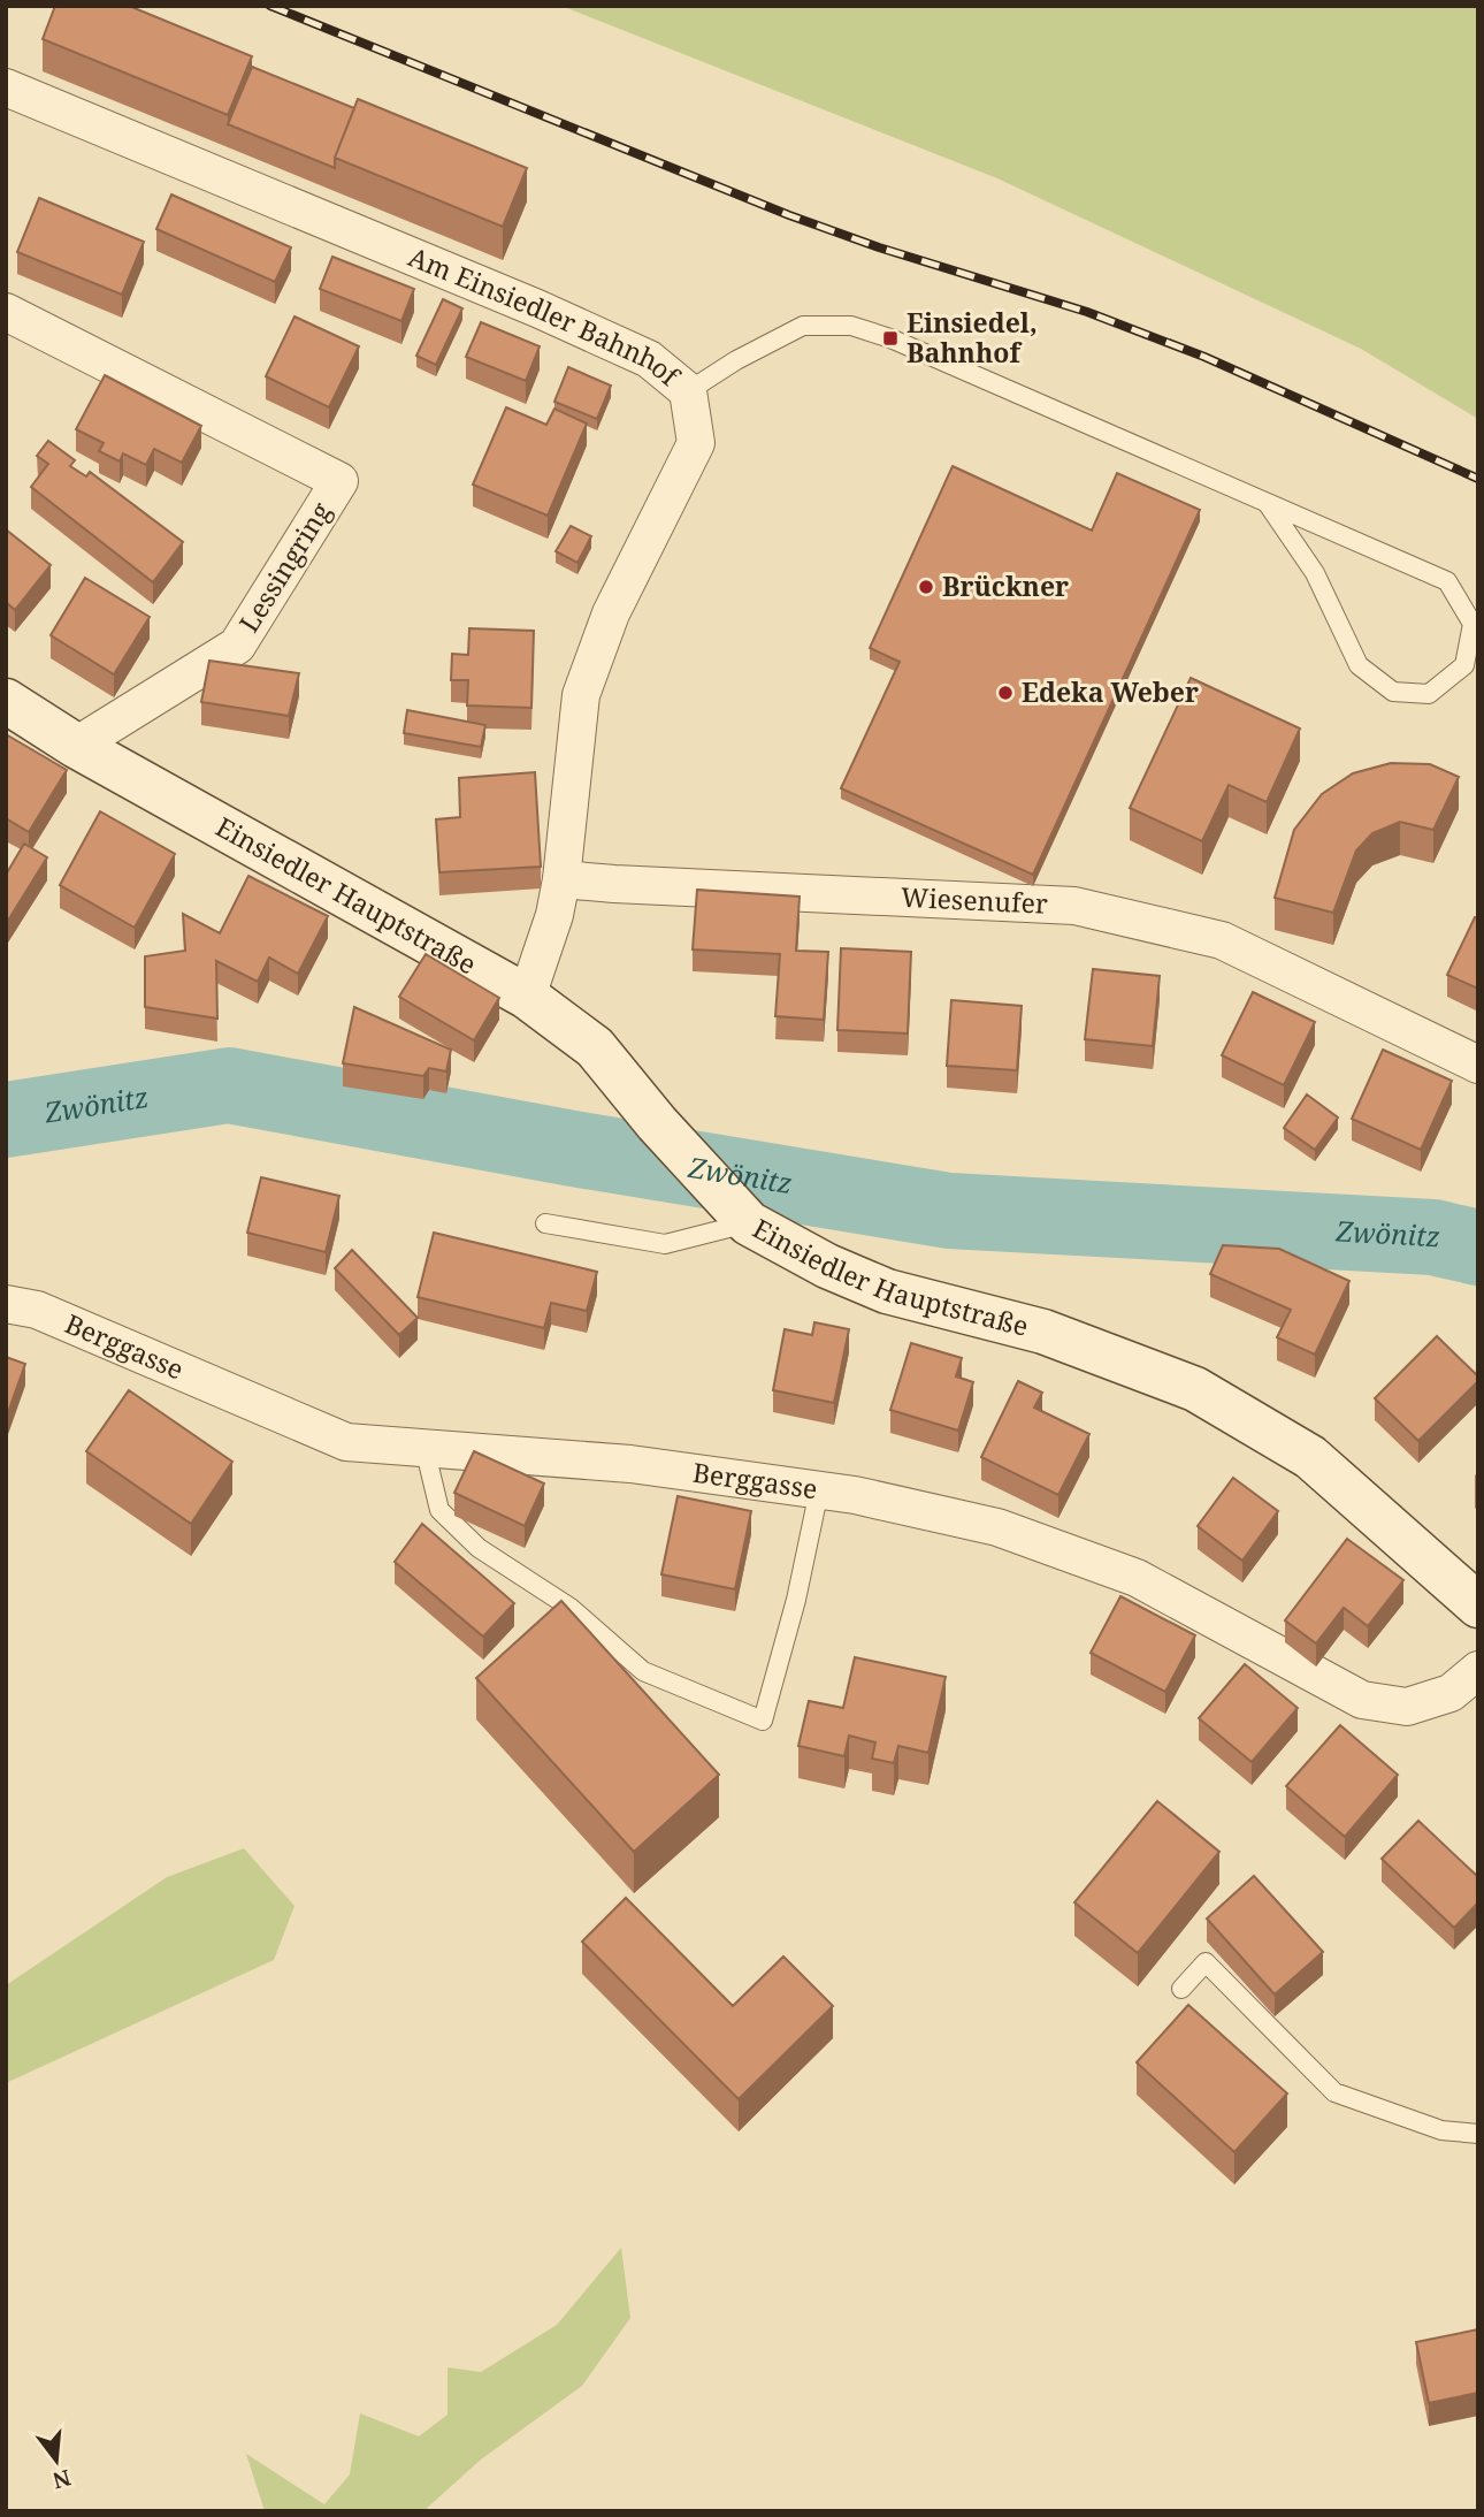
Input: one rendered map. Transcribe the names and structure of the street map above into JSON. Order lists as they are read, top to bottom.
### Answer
{
  "streets": {
    "main road": ["Einsiedler Hauptstraße"],
    "street": [
      "Am Einsiedler Bahnhof",
      "Lessingring",
      "Wiesenufer",
      "Berggasse"
    ]
  },
  "crossings": [
    ["Am Einsiedler Bahnhof", "Wiesenufer"],
    ["Lessingring", "Einsiedler Hauptstraße"]
  ],
  "water": ["Zwönitz"],
  "places": {
    "transit": ["Einsiedel, Bahnhof"],
    "other": ["Brückner", "Edeka Weber"]
  },
  "north": "bottom"
}
